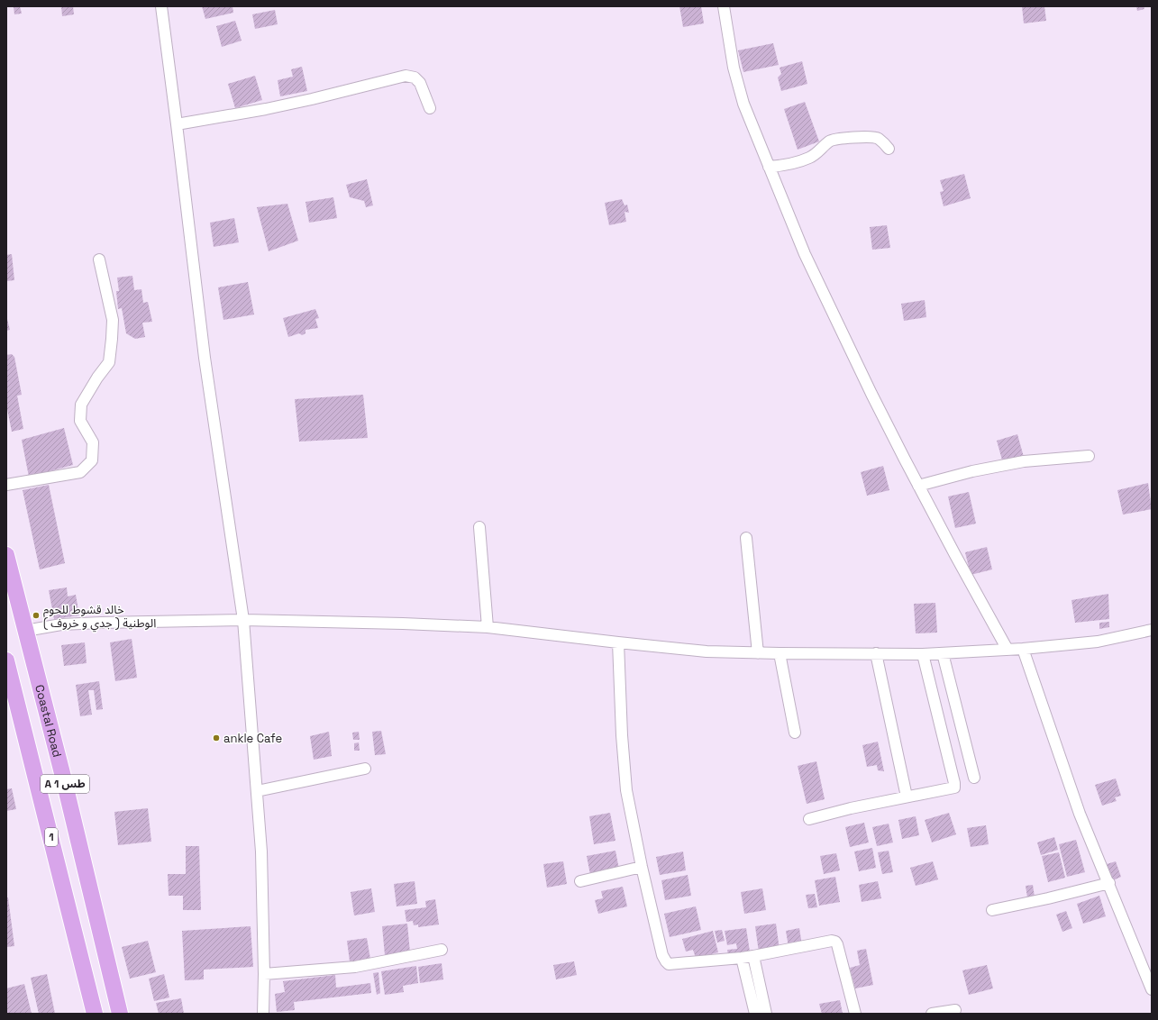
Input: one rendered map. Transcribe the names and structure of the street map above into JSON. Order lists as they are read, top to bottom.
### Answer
{
  "streets": {
    "highway": ["Coastal Road", "A 1 طس", "1"]
  },
  "places": ["خالد قشوط للحوم الوطنية ( جدي و خروف )", "ankle Cafe"]
}
